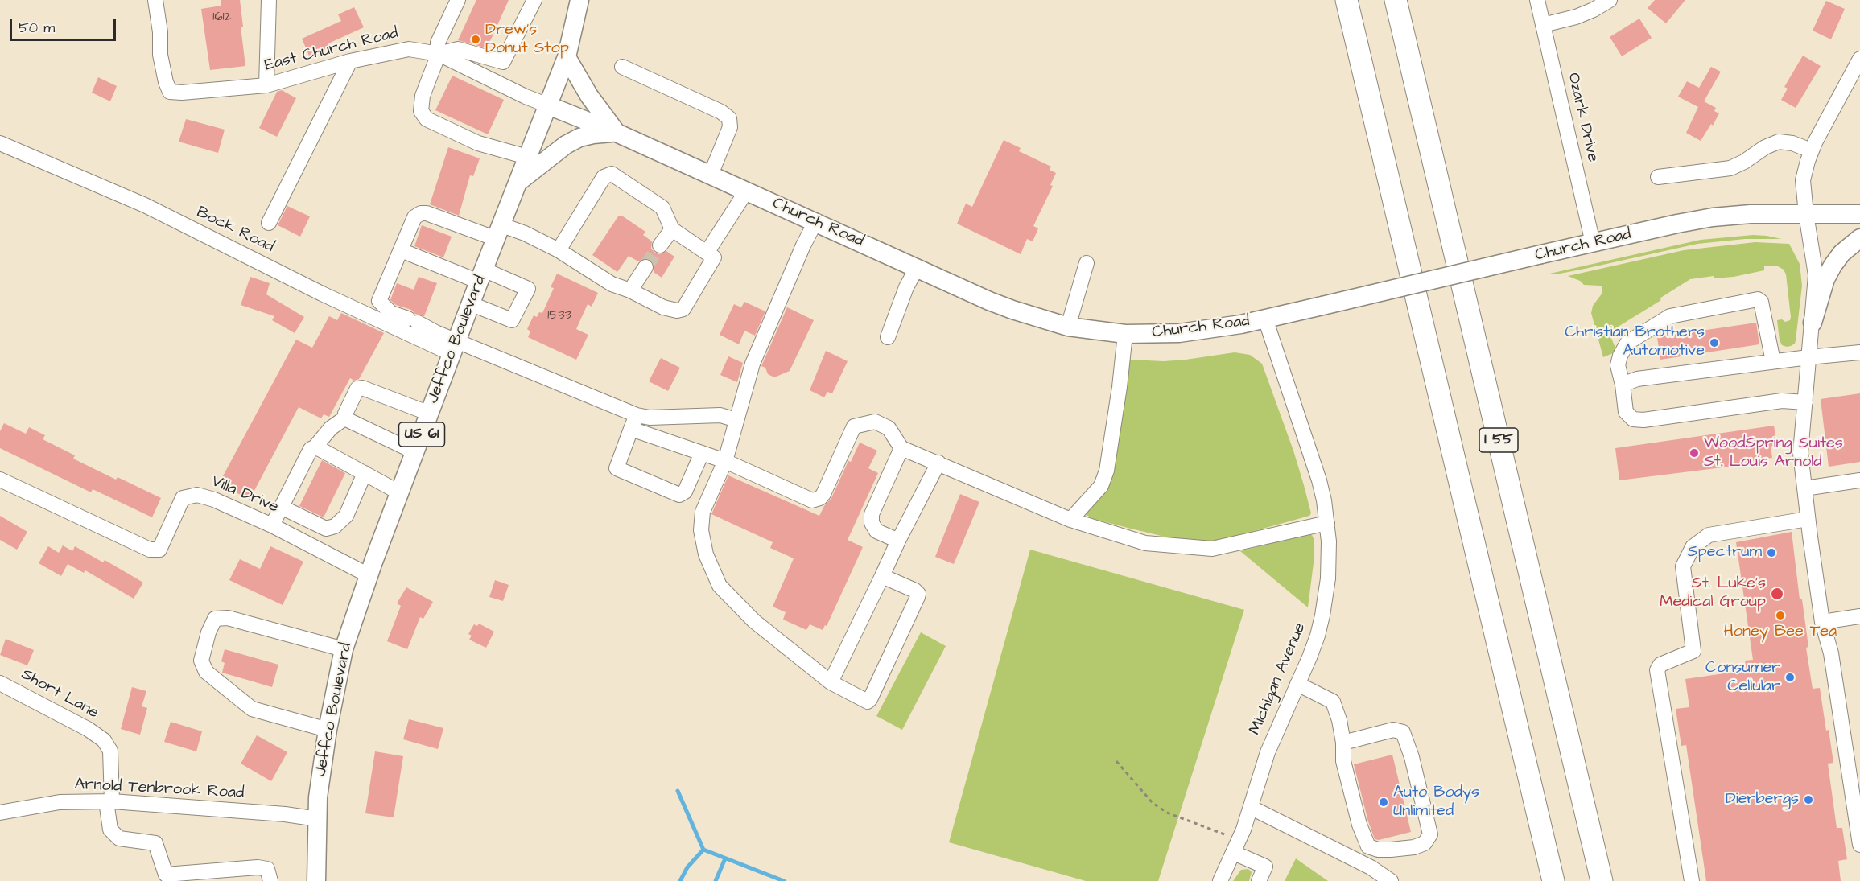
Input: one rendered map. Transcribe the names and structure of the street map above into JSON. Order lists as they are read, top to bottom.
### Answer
{
  "streets": {
    "highway": ["I 55"],
    "main road": ["Church Road", "Jeffco Boulevard", "US 61"],
    "street": [
      "East Church Road",
      "Ozark Drive",
      "Bock Road",
      "Villa Drive",
      "Michigan Avenue",
      "Short Lane",
      "Arnold Tenbrook Road"
    ]
  },
  "crossings": [
    ["East Church Road", "Church Road"],
    ["East Church Road", "Jeffco Boulevard"],
    ["Ozark Drive", "Church Road"],
    ["Church Road", "Jeffco Boulevard"],
    ["Church Road", "Michigan Avenue"],
    ["Bock Road", "Jeffco Boulevard"],
    ["Jeffco Boulevard", "Villa Drive"],
    ["Jeffco Boulevard", "Arnold Tenbrook Road"],
    ["Short Lane", "Arnold Tenbrook Road"]
  ],
  "places": [
    "Drew's Donut Stop",
    "Christian Brothers Automotive",
    "WoodSpring Suites St. Louis Arnold",
    "Spectrum",
    "St. Luke's Medical Group",
    "Honey Bee Tea",
    "Consumer Cellular",
    "Dierbergs",
    "Auto Bodys Unlimited"
  ],
  "house_numbers": ["1612", "1533"],
  "scale_bar": "50 m"
}
